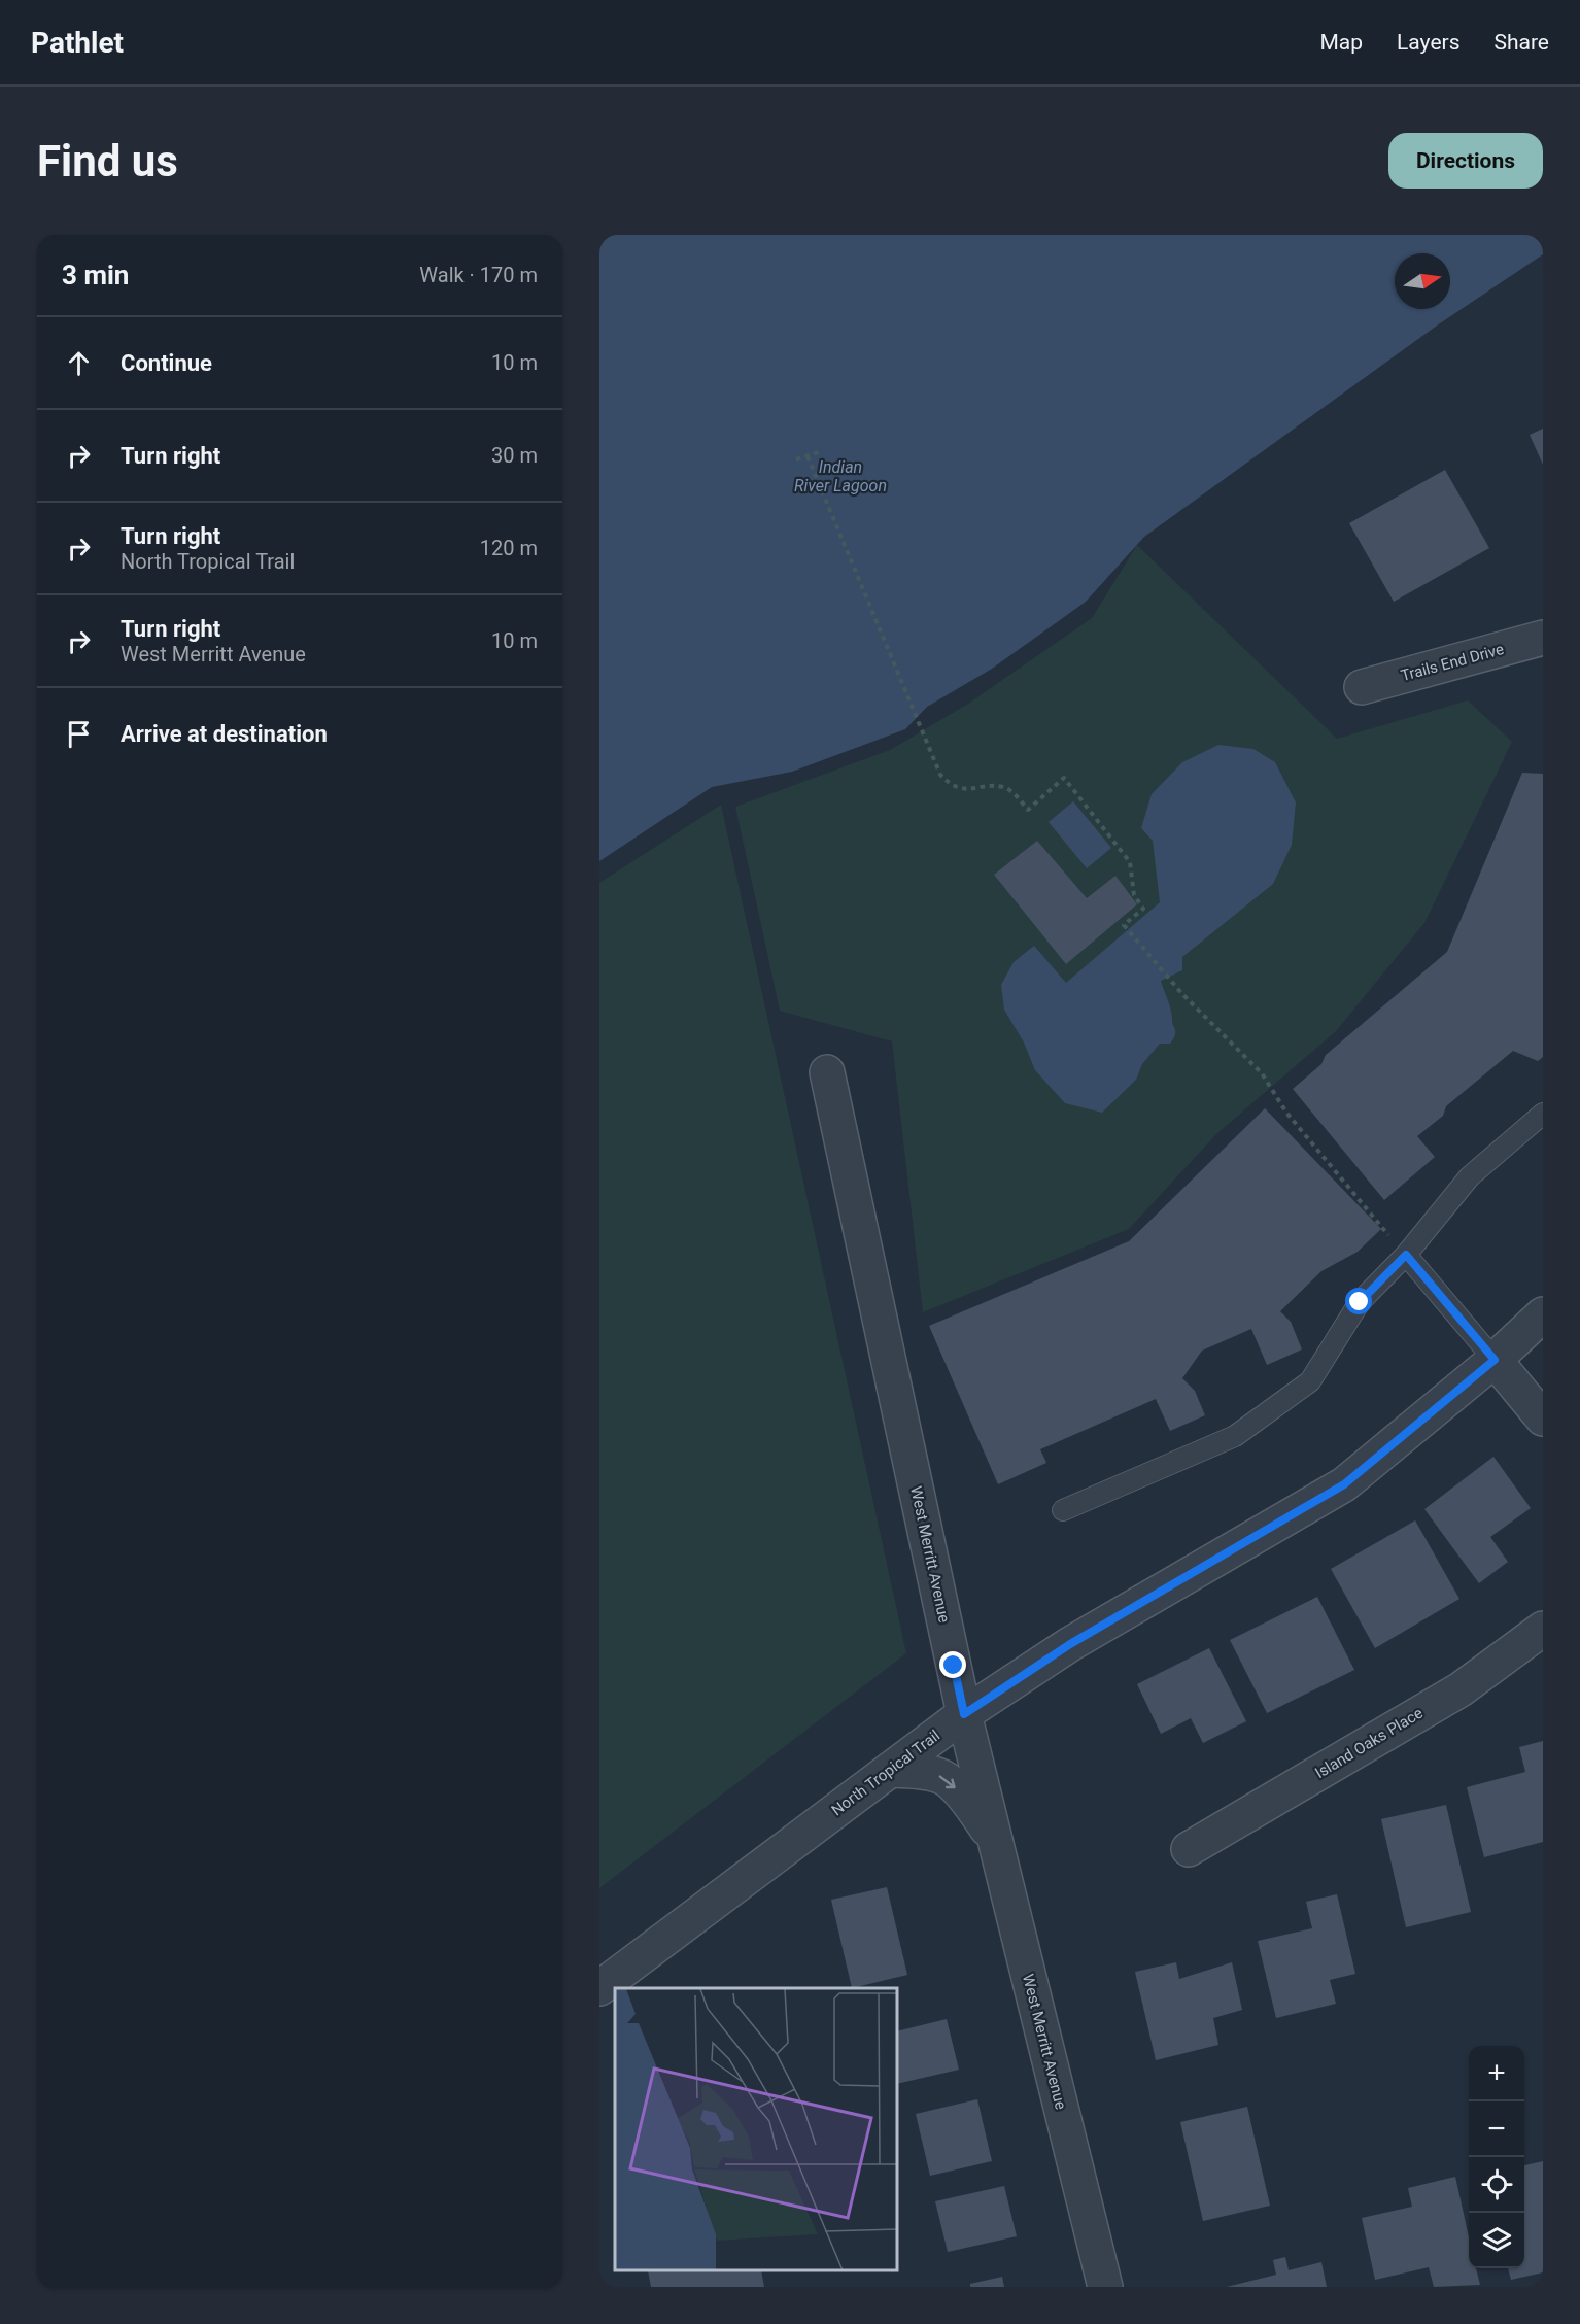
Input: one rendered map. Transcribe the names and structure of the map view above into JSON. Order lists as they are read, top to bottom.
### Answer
{
  "streets": {
    "street": [
      "Trails End Drive",
      "West Merritt Avenue",
      "Island Oaks Place",
      "North Tropical Trail"
    ]
  },
  "crossings": [
    ["West Merritt Avenue", "North Tropical Trail"]
  ],
  "water": ["Indian River Lagoon"],
  "north": "right",
  "page": {
    "header": "Pathlet",
    "nav": ["Map", "Layers", "Share"],
    "buttons": "Directions",
    "title": "Find us",
    "heading": ["3 min", "Walk · 170 m"],
    "list": [
      ["Continue", "10 m"],
      ["Turn right", "30 m"],
      ["Turn right", "North Tropical Trail", "120 m"],
      ["Turn right", "West Merritt Avenue", "10 m"],
      "Arrive at destination"
    ],
    "map_buttons": ["+", "−"]
  }
}
